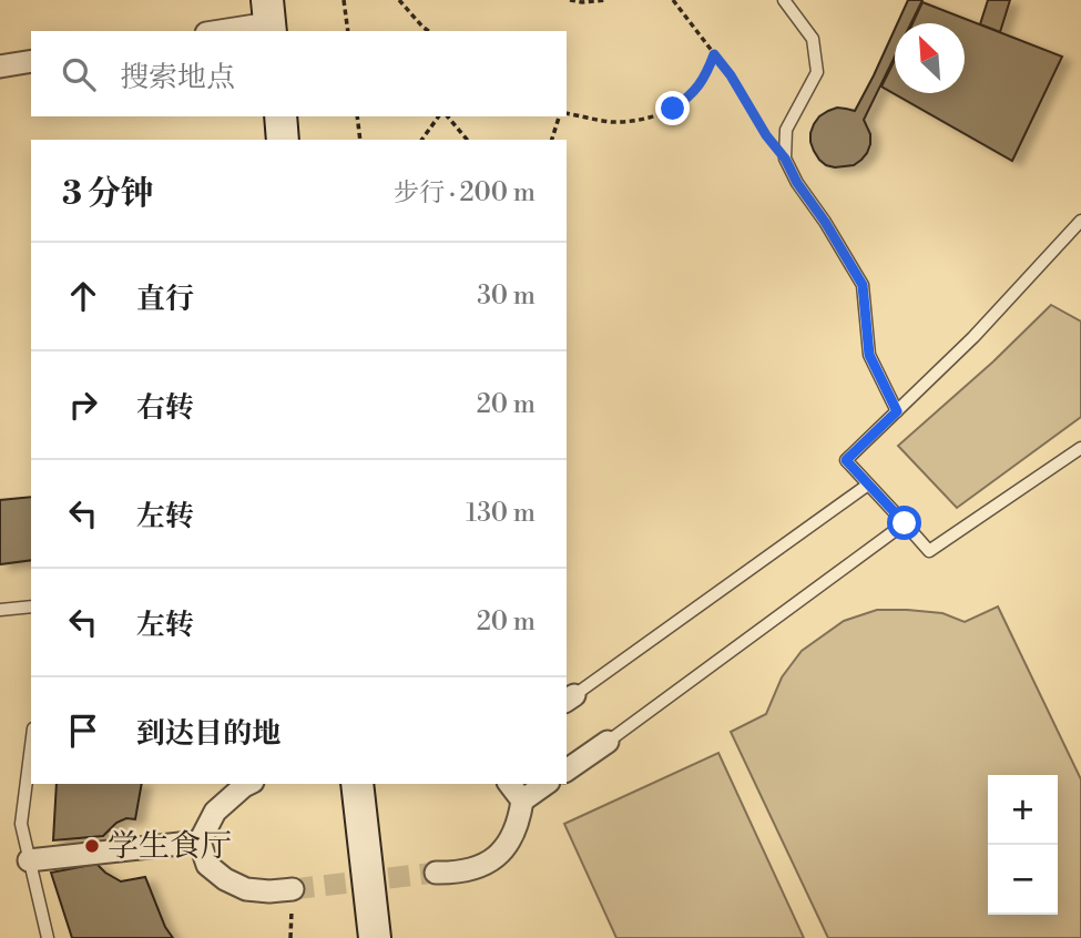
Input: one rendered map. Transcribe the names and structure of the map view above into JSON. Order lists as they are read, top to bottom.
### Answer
{
  "places": ["学生食厅"],
  "north": "top left",
  "page": {
    "search": "搜索地点",
    "heading": ["3 分钟", "步行 · 200 m"],
    "list": [
      ["直行", "30 m"],
      ["右转", "20 m"],
      ["左转", "130 m"],
      ["左转", "20 m"],
      "到达目的地"
    ],
    "map_buttons": ["+", "−"]
  }
}
